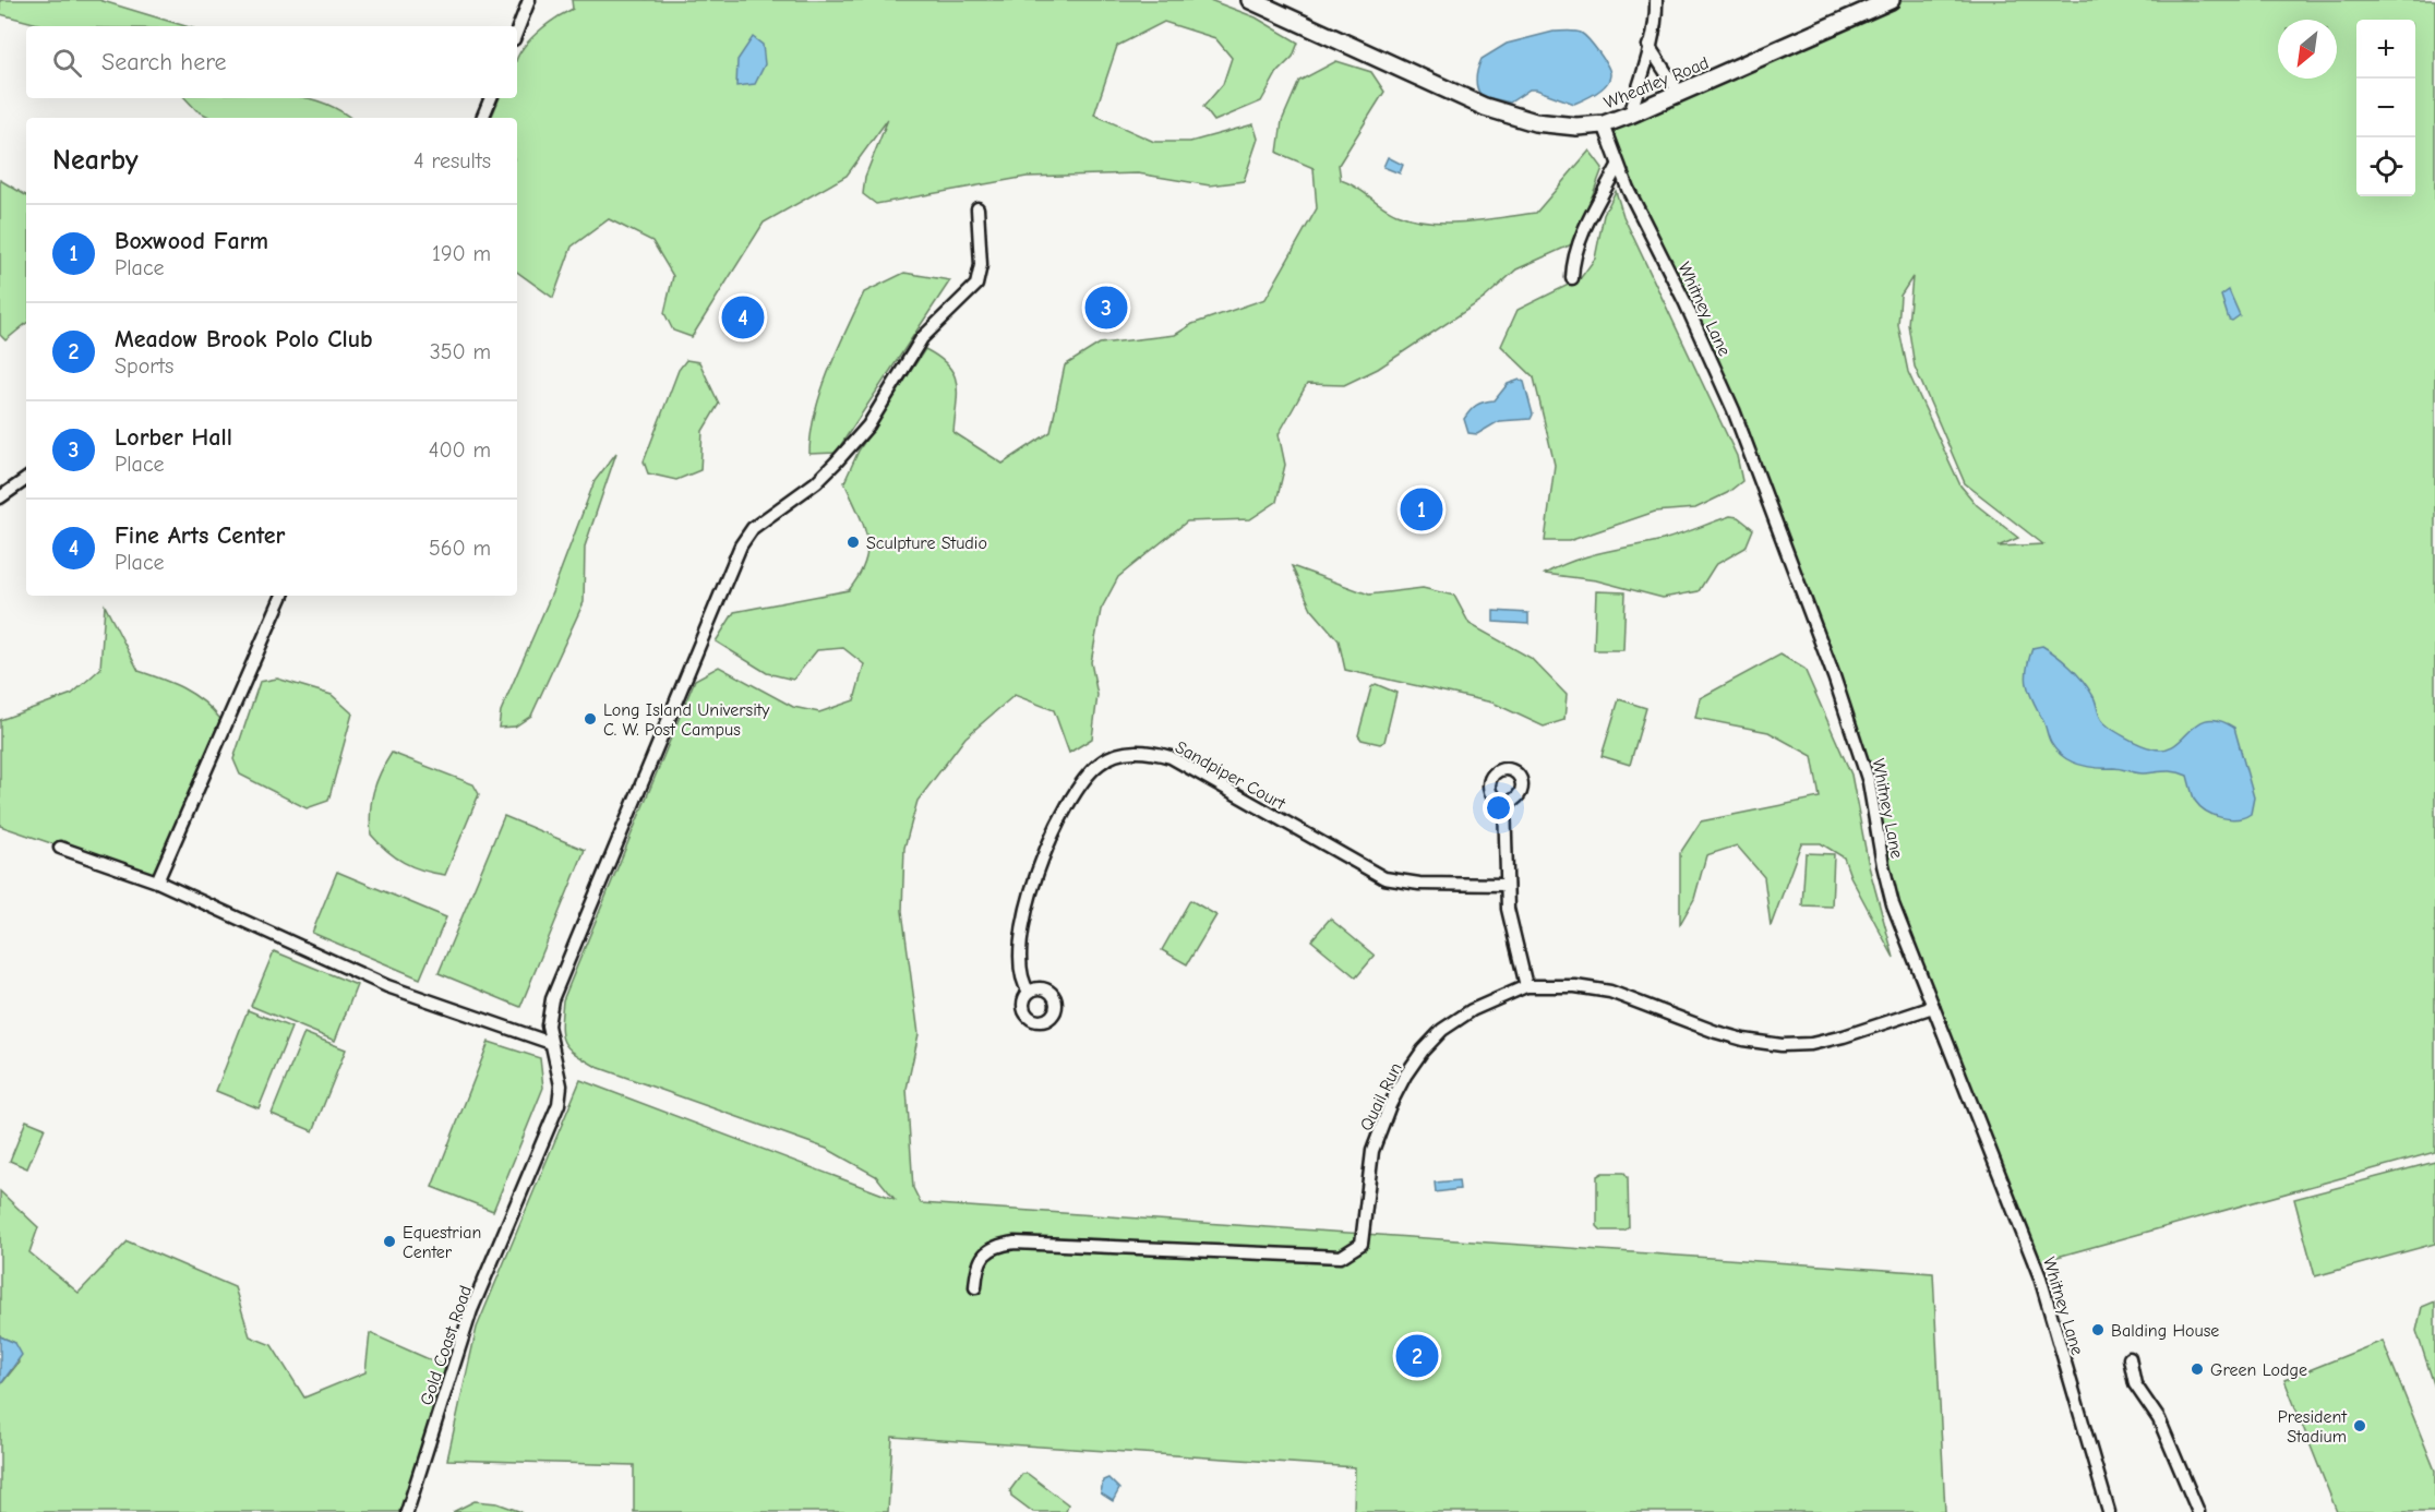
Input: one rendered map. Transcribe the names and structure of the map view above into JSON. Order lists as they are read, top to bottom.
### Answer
{
  "streets": {
    "main road": ["Wheatley Road"],
    "street": [
      "Whitney Lane",
      "Sandpiper Court",
      "Quail Run",
      "Gold Coast Road"
    ]
  },
  "crossings": [
    ["Wheatley Road", "Whitney Lane"],
    ["Whitney Lane", "Quail Run"]
  ],
  "places": [
    "Sculpture Studio",
    "Long Island University C. W. Post Campus",
    "Equestrian Center",
    "Balding House",
    "Green Lodge",
    "President Stadium"
  ],
  "north": "bottom left",
  "page": {
    "map_buttons": ["+", "−"],
    "search": "Search here",
    "heading": ["Nearby", "4 results"],
    "list": [
      {
        "mark": "1",
        "name": "Boxwood Farm",
        "note": "Place",
        "value": "190 m"
      },
      {
        "mark": "2",
        "name": "Meadow Brook Polo Club",
        "note": "Sports",
        "value": "350 m"
      },
      {
        "mark": "3",
        "name": "Lorber Hall",
        "note": "Place",
        "value": "400 m"
      },
      {
        "mark": "4",
        "name": "Fine Arts Center",
        "note": "Place",
        "value": "560 m"
      }
    ],
    "pins": [
      "3",
      "4",
      "1",
      "2"
    ]
  }
}
